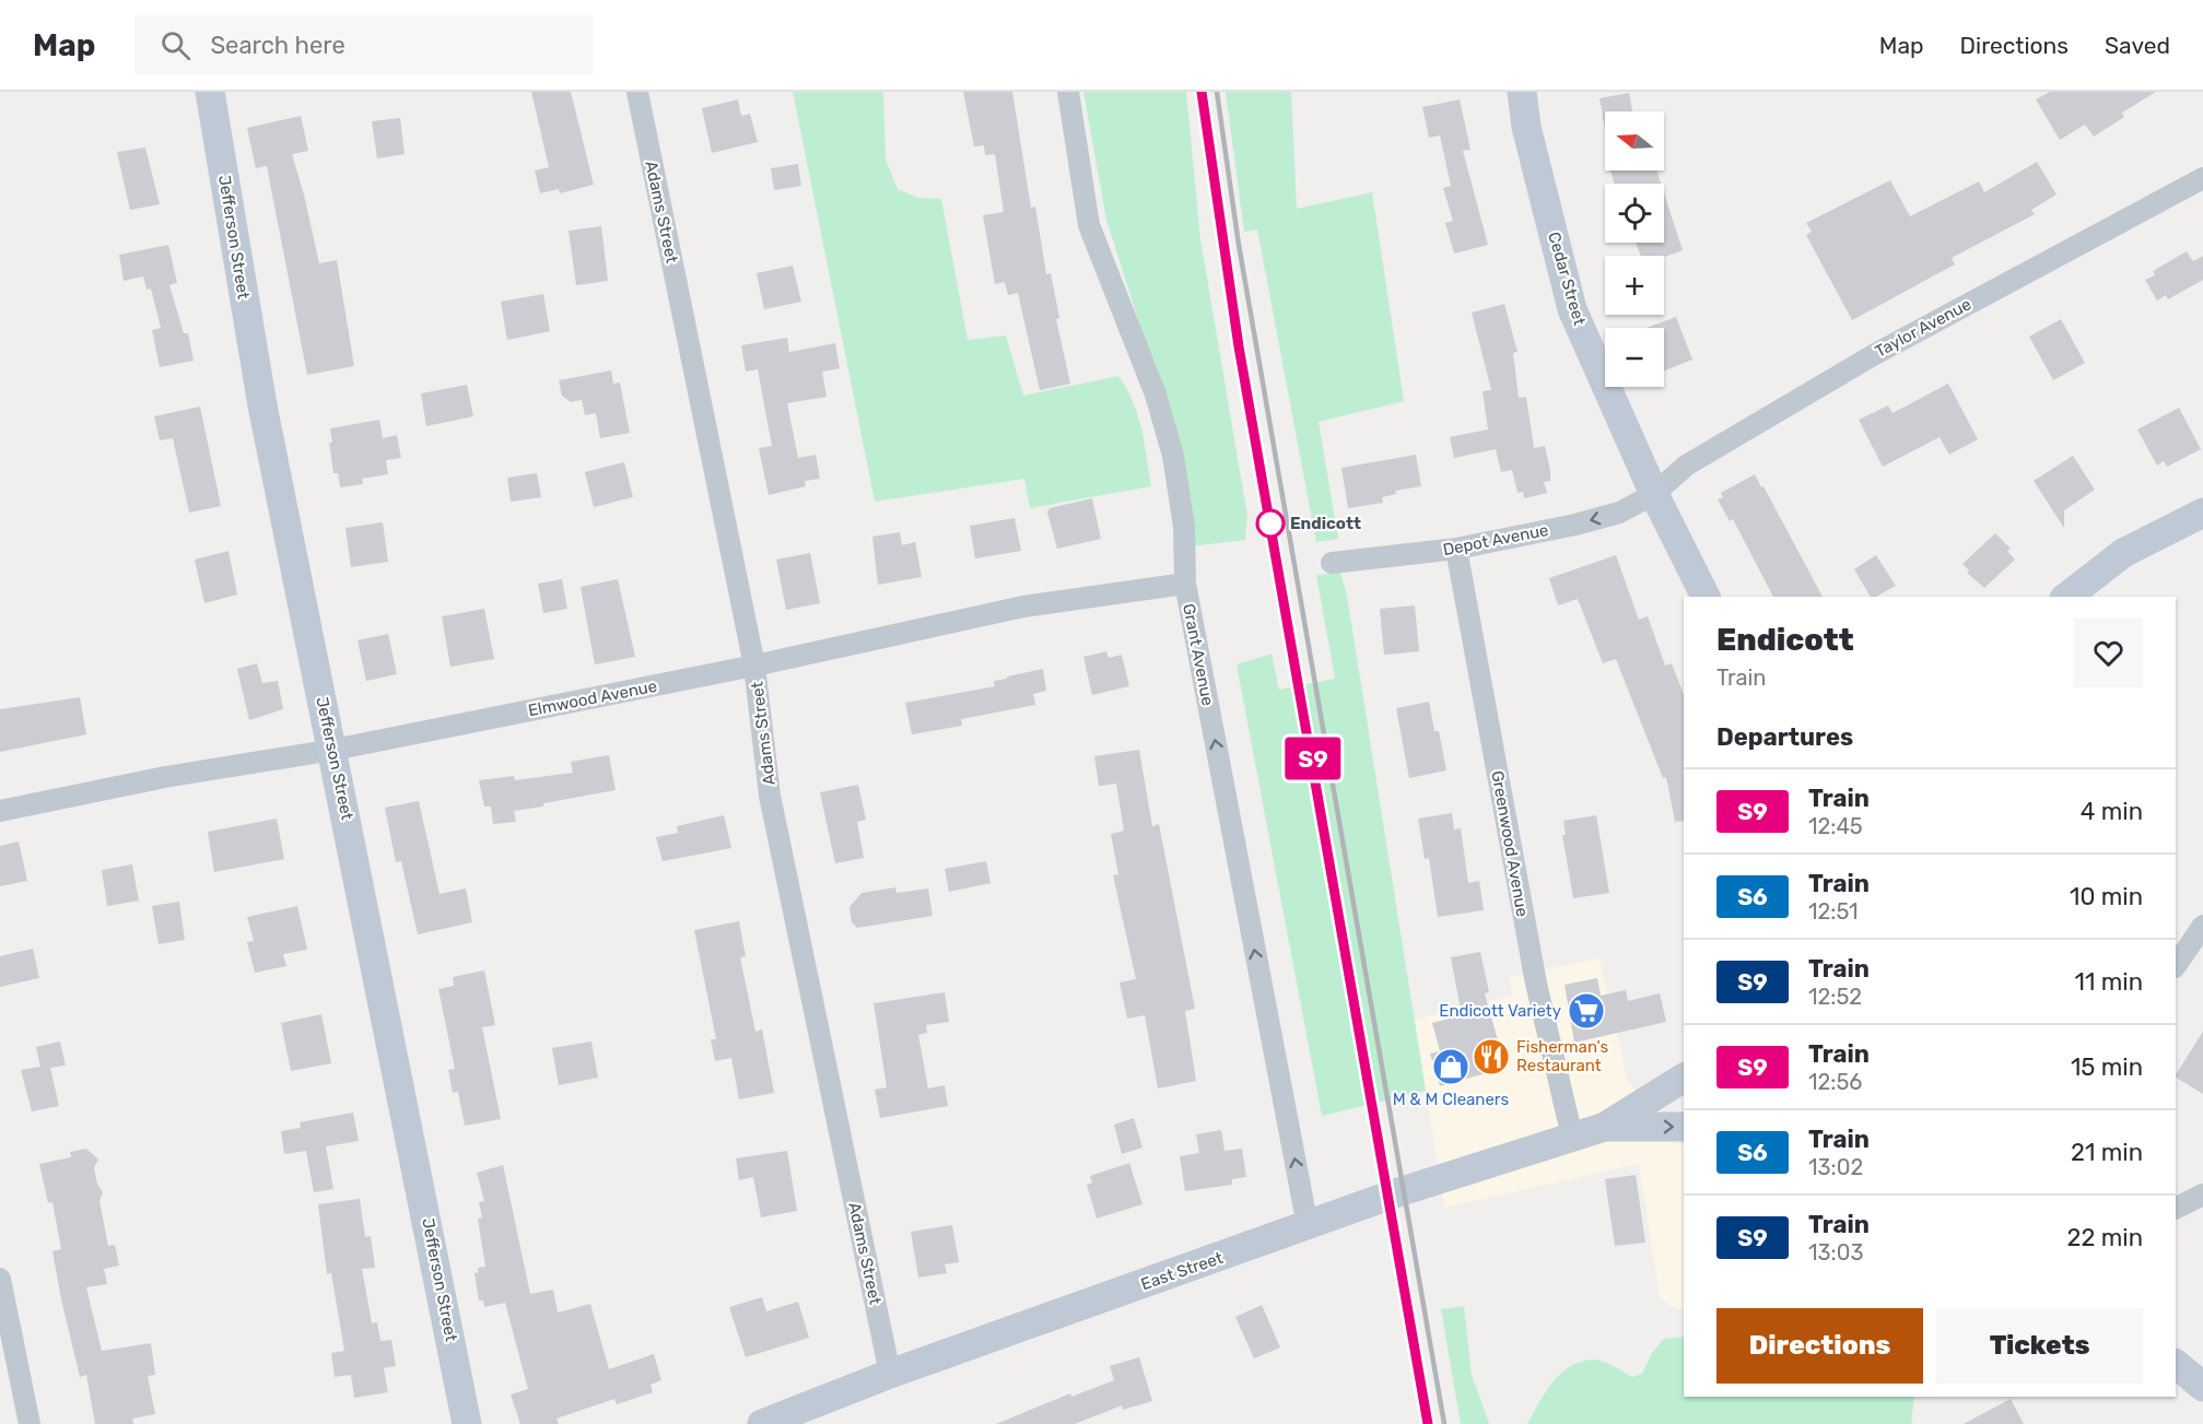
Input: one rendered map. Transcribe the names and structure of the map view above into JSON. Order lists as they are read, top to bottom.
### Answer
{
  "streets": {
    "street": [
      "Adams Street",
      "Jefferson Street",
      "Cedar Street",
      "Taylor Avenue",
      "Depot Avenue",
      "Grant Avenue",
      "Elmwood Avenue",
      "Greenwood Avenue",
      "East Street"
    ]
  },
  "crossings": [
    ["Adams Street", "Elmwood Avenue"],
    ["Adams Street", "East Street"],
    ["Jefferson Street", "Elmwood Avenue"],
    ["Cedar Street", "Taylor Avenue"],
    ["Cedar Street", "Depot Avenue"],
    ["Taylor Avenue", "Depot Avenue"],
    ["Depot Avenue", "Greenwood Avenue"],
    ["Grant Avenue", "Elmwood Avenue"],
    ["Grant Avenue", "East Street"],
    ["Greenwood Avenue", "East Street"]
  ],
  "one_way": ["Depot Avenue", "Grant Avenue"],
  "places": {
    "other": ["Endicott"],
    "supermarket": ["Endicott Variety"],
    "restaurant": ["Fisherman's Restaurant"],
    "shop": ["M & M Cleaners"]
  },
  "north": "left",
  "page": {
    "header": "Map",
    "search": "Search here",
    "nav": ["Map", "Directions", "Saved"],
    "on_map": "S9",
    "map_buttons": ["+", "−"],
    "heading": [
      ["Endicott", "Train"],
      "Departures"
    ],
    "list": [
      {
        "mark": "S9",
        "name": "Train",
        "note": "12:45",
        "value": "4 min"
      },
      {
        "mark": "S6",
        "name": "Train",
        "note": "12:51",
        "value": "10 min"
      },
      {
        "mark": "S9",
        "name": "Train",
        "note": "12:52",
        "value": "11 min"
      },
      {
        "mark": "S9",
        "name": "Train",
        "note": "12:56",
        "value": "15 min"
      },
      {
        "mark": "S6",
        "name": "Train",
        "note": "13:02",
        "value": "21 min"
      },
      {
        "mark": "S9",
        "name": "Train",
        "note": "13:03",
        "value": "22 min"
      }
    ],
    "buttons": ["Directions", "Tickets"]
  }
}
